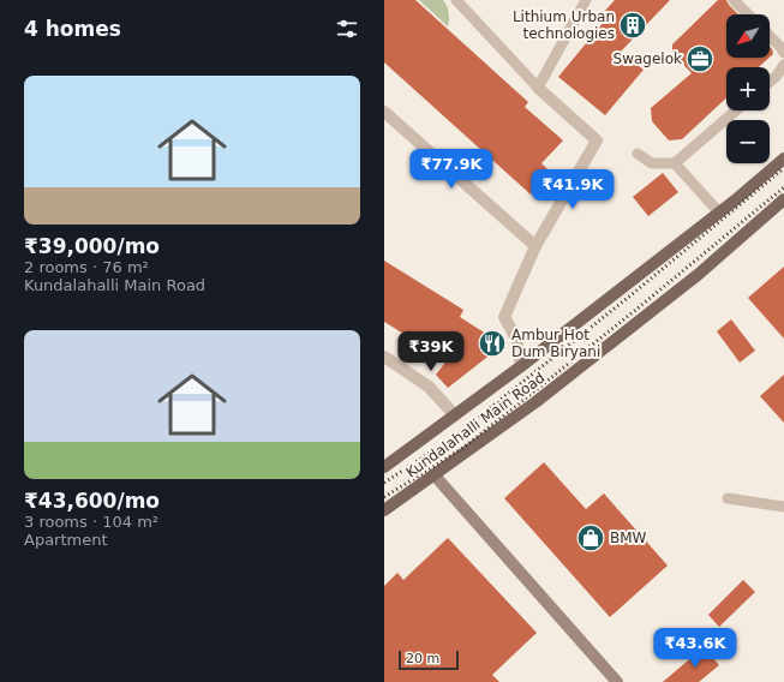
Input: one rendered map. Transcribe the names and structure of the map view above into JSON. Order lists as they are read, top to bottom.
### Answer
{
  "streets": {
    "main road": ["Kundalahalli Main Road"]
  },
  "places": {
    "building": ["Lithium Urban technologies"],
    "office": ["Swagelok"],
    "restaurant": ["Ambur Hot Dum Biryani"],
    "shop": ["BMW"]
  },
  "scale_bar": "20 m",
  "north": "bottom left",
  "page": {
    "heading": "4 homes",
    "map_buttons": ["+", "−"],
    "list": [
      {
        "name": "₹39,000/mo",
        "note": "2 rooms · 76 m² · Kundalahalli Main Road"
      },
      {
        "name": "₹43,600/mo",
        "note": "3 rooms · 104 m² · Apartment"
      }
    ],
    "price": [
      "₹77.9K",
      "₹41.9K",
      "₹39K",
      "₹43.6K"
    ],
    "scale": "20 m"
  }
}
